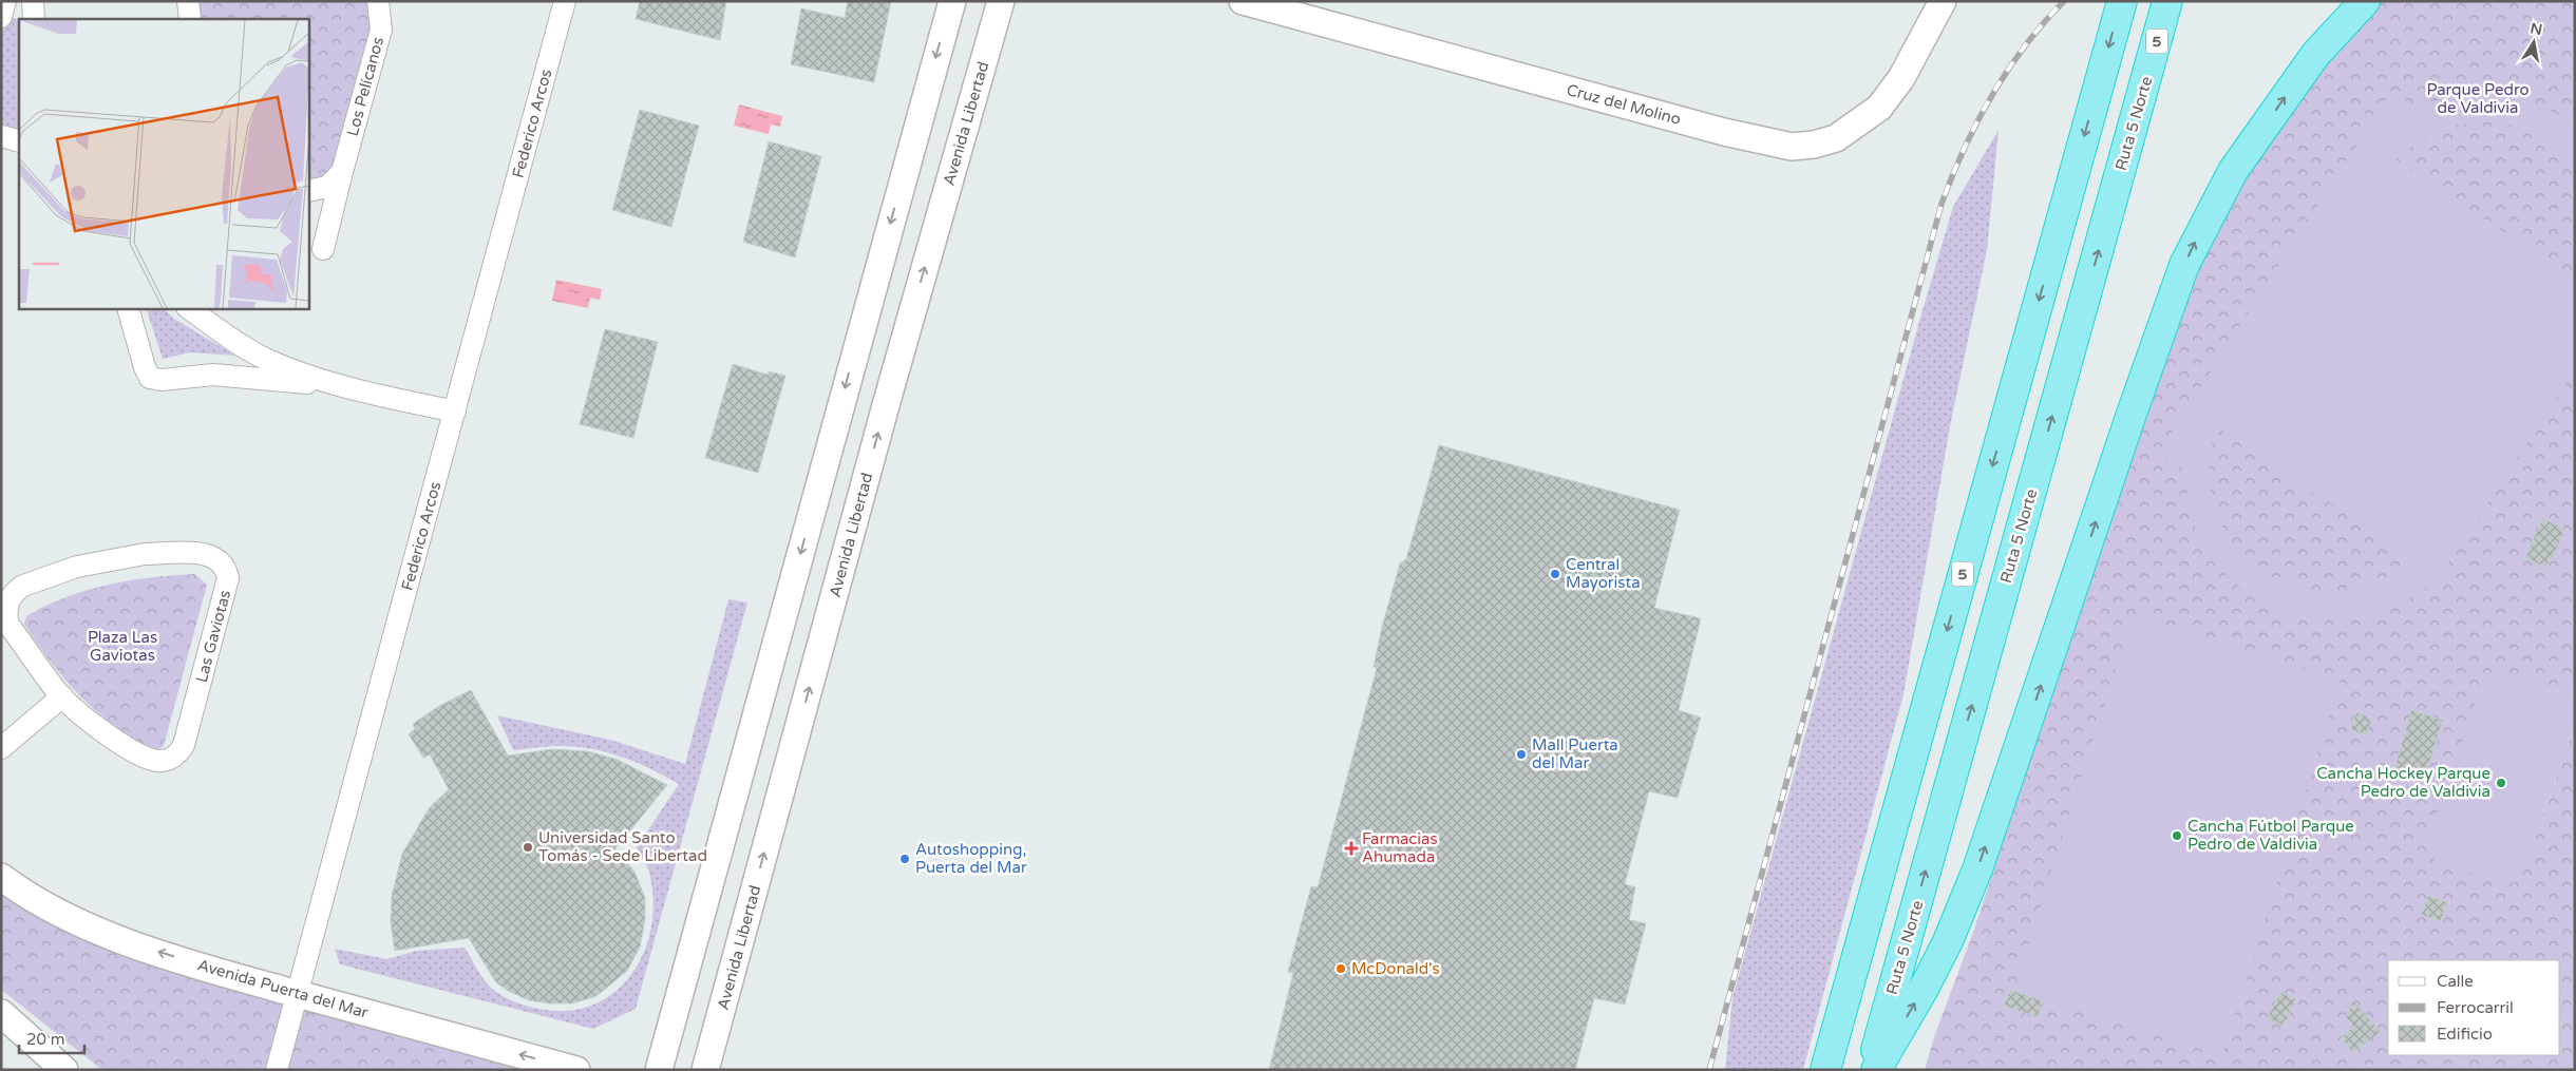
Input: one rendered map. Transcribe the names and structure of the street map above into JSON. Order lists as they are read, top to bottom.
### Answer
{
  "streets": {
    "highway": ["5", "Ruta 5 Norte"],
    "street": [
      "Los Pelícanos",
      "Cruz del Molino",
      "Federico Arcos",
      "Avenida Libertad",
      "Las Gaviotas",
      "Avenida Puerta del Mar"
    ]
  },
  "crossings": [
    ["Federico Arcos", "Avenida Puerta del Mar"]
  ],
  "one_way": ["Avenida Puerta del Mar"],
  "parks": ["Parque Pedro de Valdivia", "Plaza Las Gaviotas"],
  "places": {
    "other": [
      "Central Mayorista",
      "Mall Puerta del Mar",
      "Cancha Hockey Parque Pedro de Valdivia",
      "Cancha Fútbol Parque Pedro de Valdivia",
      "Universidad Santo Tomás - Sede Libertad",
      "Autoshopping, Puerta del Mar",
      "McDonald's"
    ],
    "health": ["Farmacias Ahumada"]
  },
  "legend": ["Calle", "Ferrocarril", "Edificio"],
  "scale_bar": "20 m",
  "north": "top"
}
